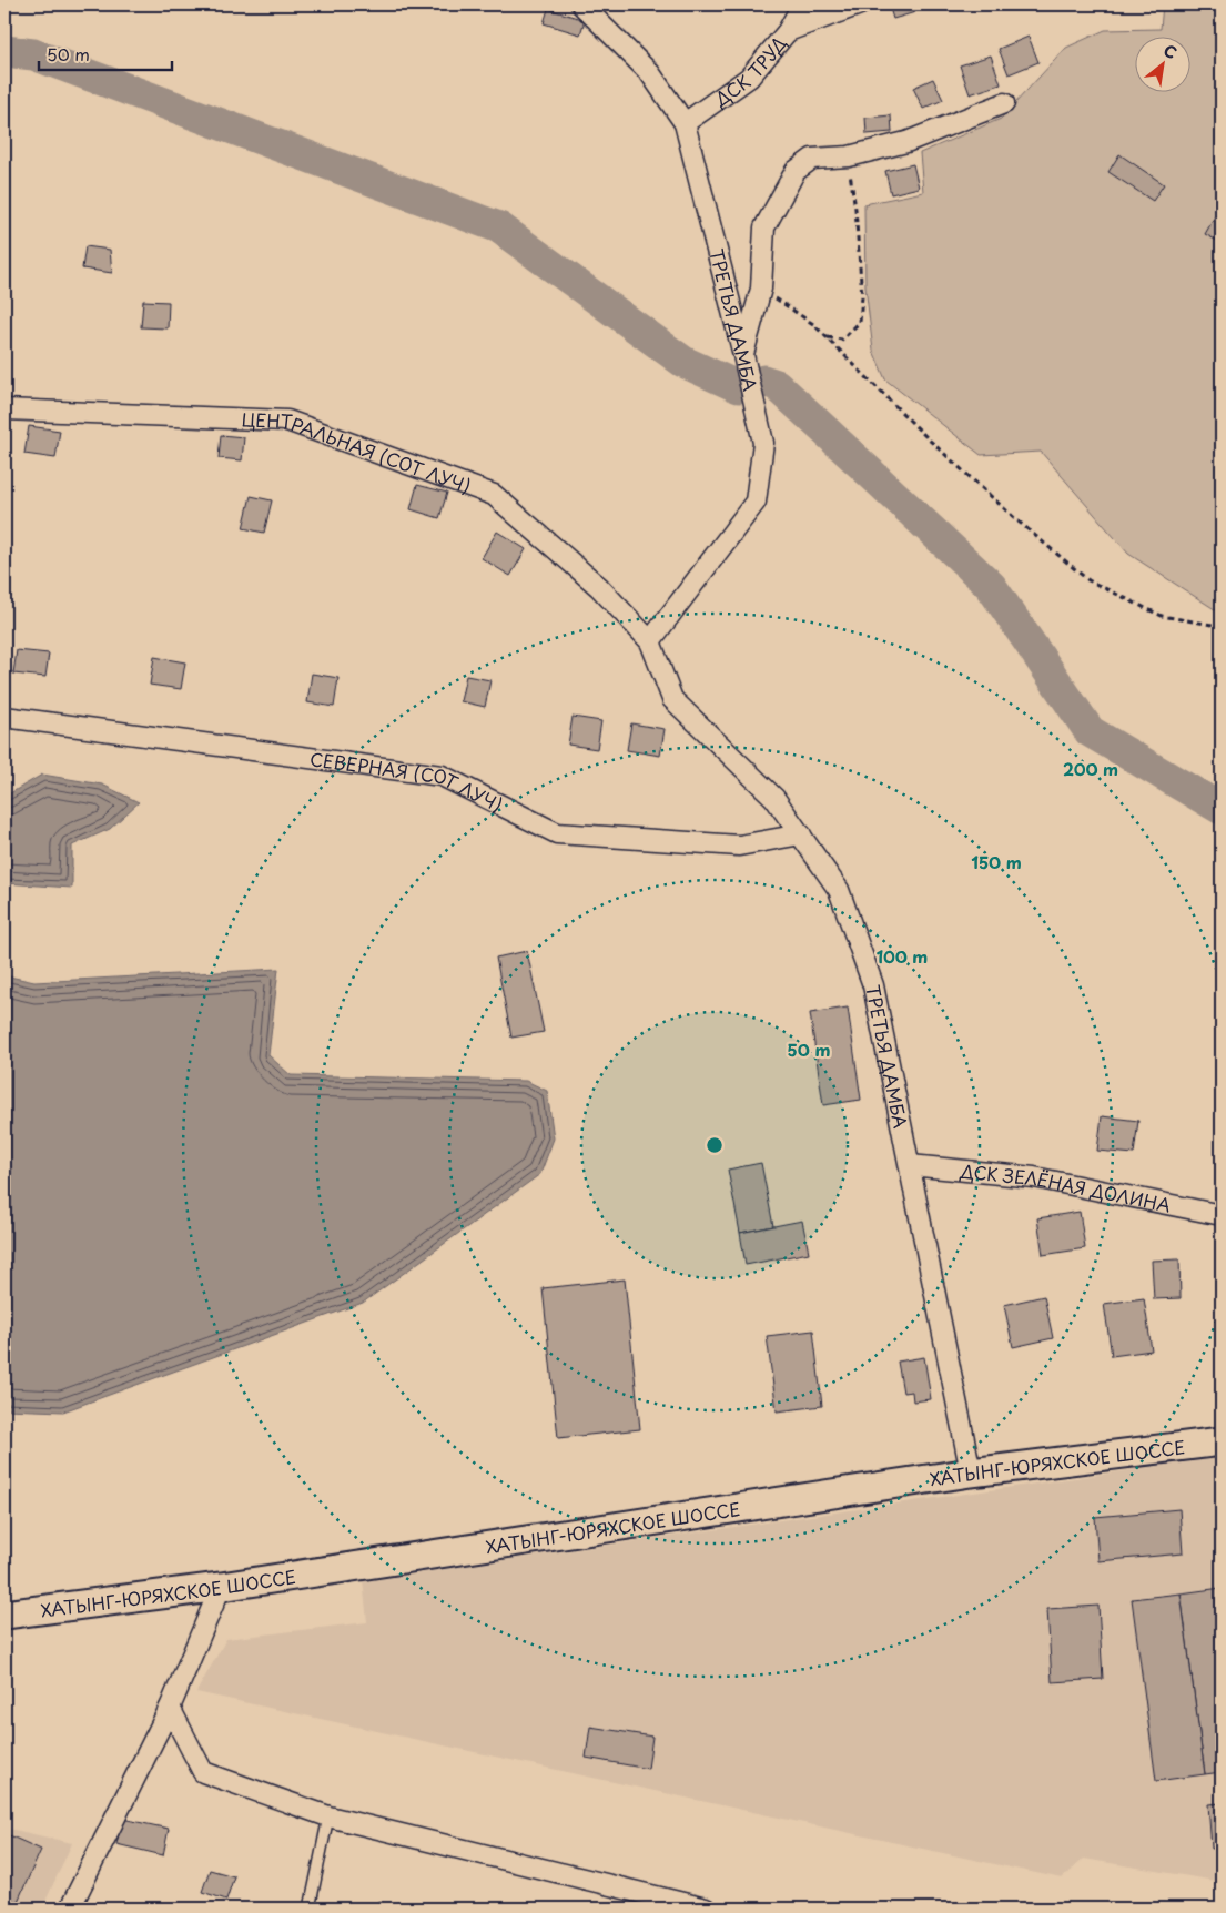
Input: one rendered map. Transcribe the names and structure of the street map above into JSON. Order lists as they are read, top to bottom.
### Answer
{
  "streets": {
    "main road": ["ХАТЫНГ-ЮРЯХСКОЕ ШОССЕ"],
    "street": [
      "ДСК ТРУД",
      "ТРЕТЬЯ ДАМБА",
      "ЦЕНТРАЛЬНАЯ (СОТ ЛУЧ)",
      "СЕВЕРНАЯ (СОТ ЛУЧ)",
      "ДСК ЗЕЛЁНАЯ ДОЛИНА"
    ]
  },
  "crossings": [
    ["ДСК ТРУД", "ТРЕТЬЯ ДАМБА"],
    ["ТРЕТЬЯ ДАМБА", "ЦЕНТРАЛЬНАЯ (СОТ ЛУЧ)"],
    ["ТРЕТЬЯ ДАМБА", "СЕВЕРНАЯ (СОТ ЛУЧ)"],
    ["ТРЕТЬЯ ДАМБА", "ДСК ЗЕЛЁНАЯ ДОЛИНА"],
    ["ТРЕТЬЯ ДАМБА", "ХАТЫНГ-ЮРЯХСКОЕ ШОССЕ"]
  ],
  "scale_bar": "50 m",
  "north": "top right",
  "rings": [
    "200 m",
    "150 m",
    "100 m",
    "50 m"
  ]
}
